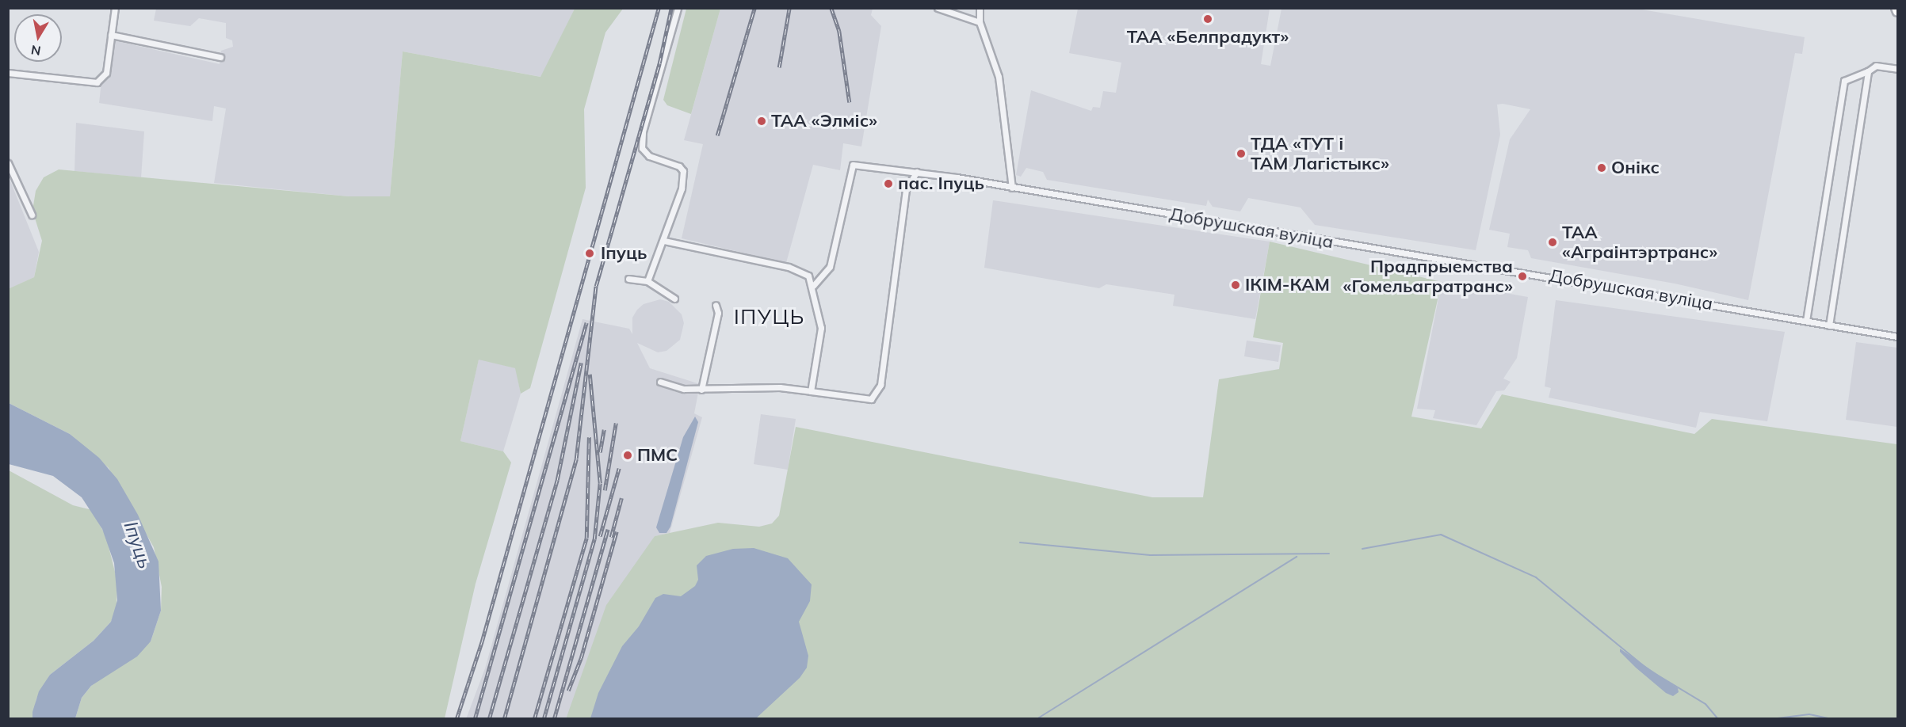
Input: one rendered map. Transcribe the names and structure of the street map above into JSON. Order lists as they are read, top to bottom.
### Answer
{
  "streets": {
    "street": ["Добрушская вуліца"]
  },
  "districts": ["ІПУЦЬ"],
  "water": ["Іпуць"],
  "places": [
    "ТАА «Белпрадукт»",
    "ТАА «Элміс»",
    "ТДА «ТУТ і ТАМ Лагістыкс»",
    "Онікс",
    "пас. Іпуць",
    "ТАА «Аграінтэртранс»",
    "Іпуць",
    "Прадпрыемства «Гомельагратранс»",
    "ІКІМ-КАМ",
    "ПМС"
  ],
  "north": "bottom"
}
